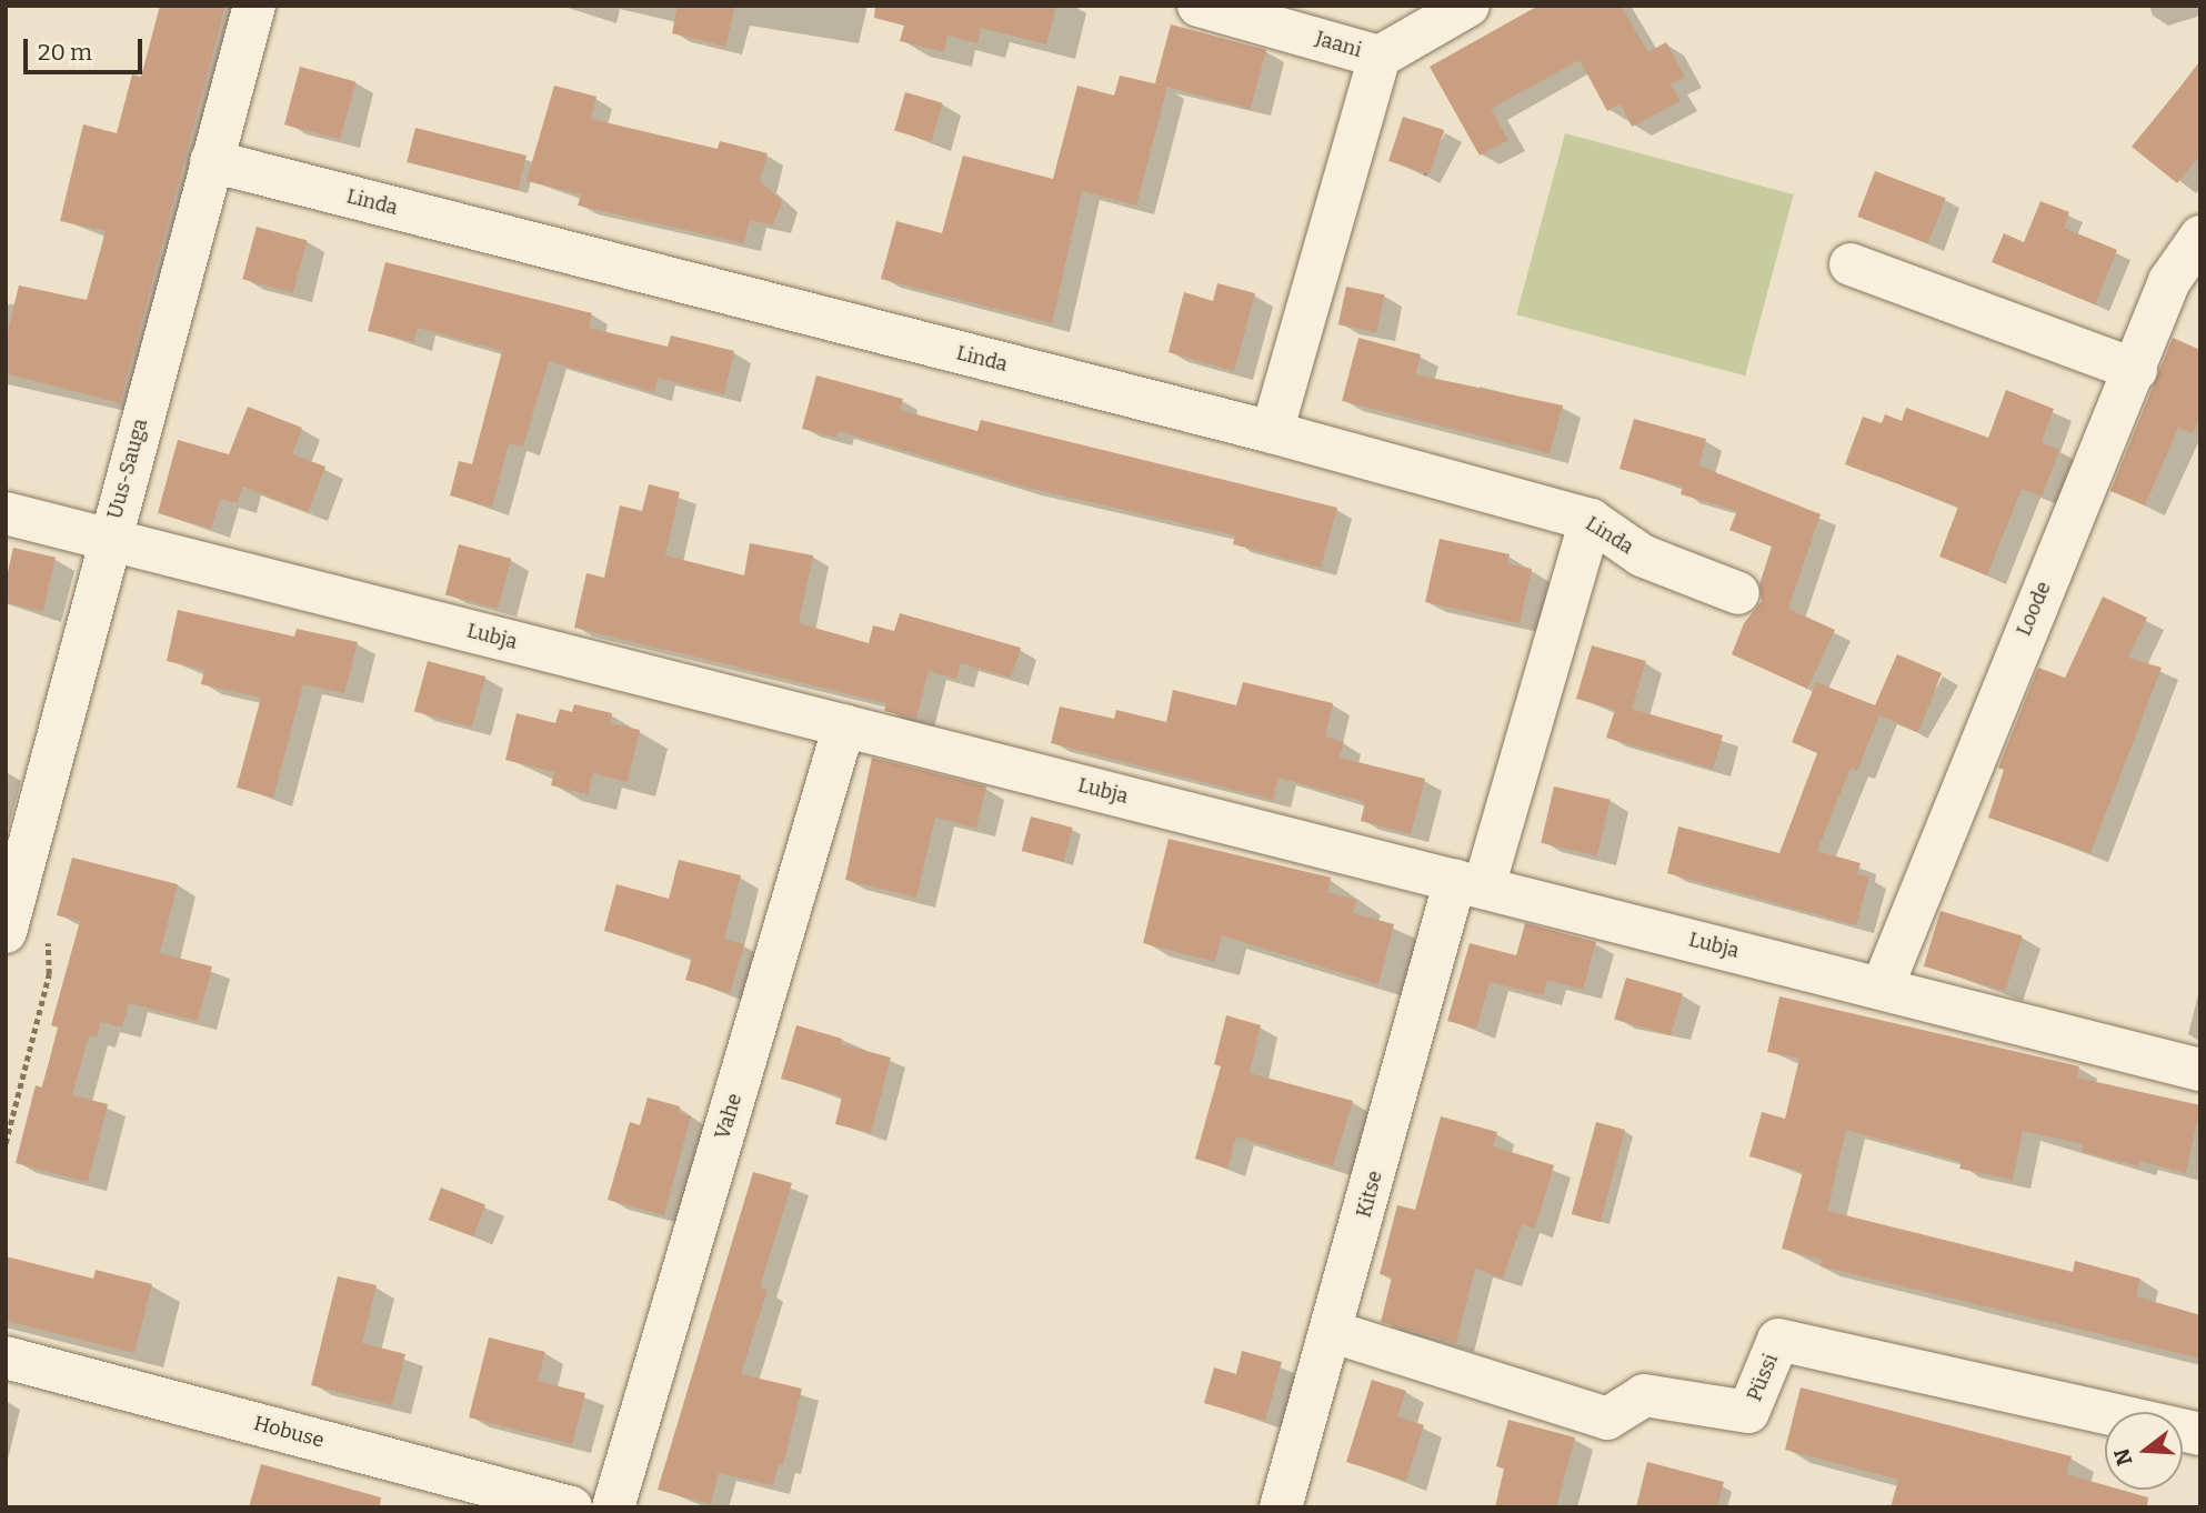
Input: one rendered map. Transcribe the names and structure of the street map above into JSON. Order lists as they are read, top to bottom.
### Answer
{
  "streets": {
    "street": [
      "Jaani",
      "Linda",
      "Uus-Sauga",
      "Loode",
      "Lubja",
      "Vahe",
      "Kitse",
      "Püssi",
      "Hobuse"
    ]
  },
  "crossings": [
    ["Linda", "Uus-Sauga"],
    ["Linda", "Kitse"],
    ["Uus-Sauga", "Lubja"],
    ["Loode", "Lubja"],
    ["Lubja", "Vahe"],
    ["Lubja", "Kitse"],
    ["Kitse", "Püssi"]
  ],
  "scale_bar": "20 m",
  "north": "left"
}
